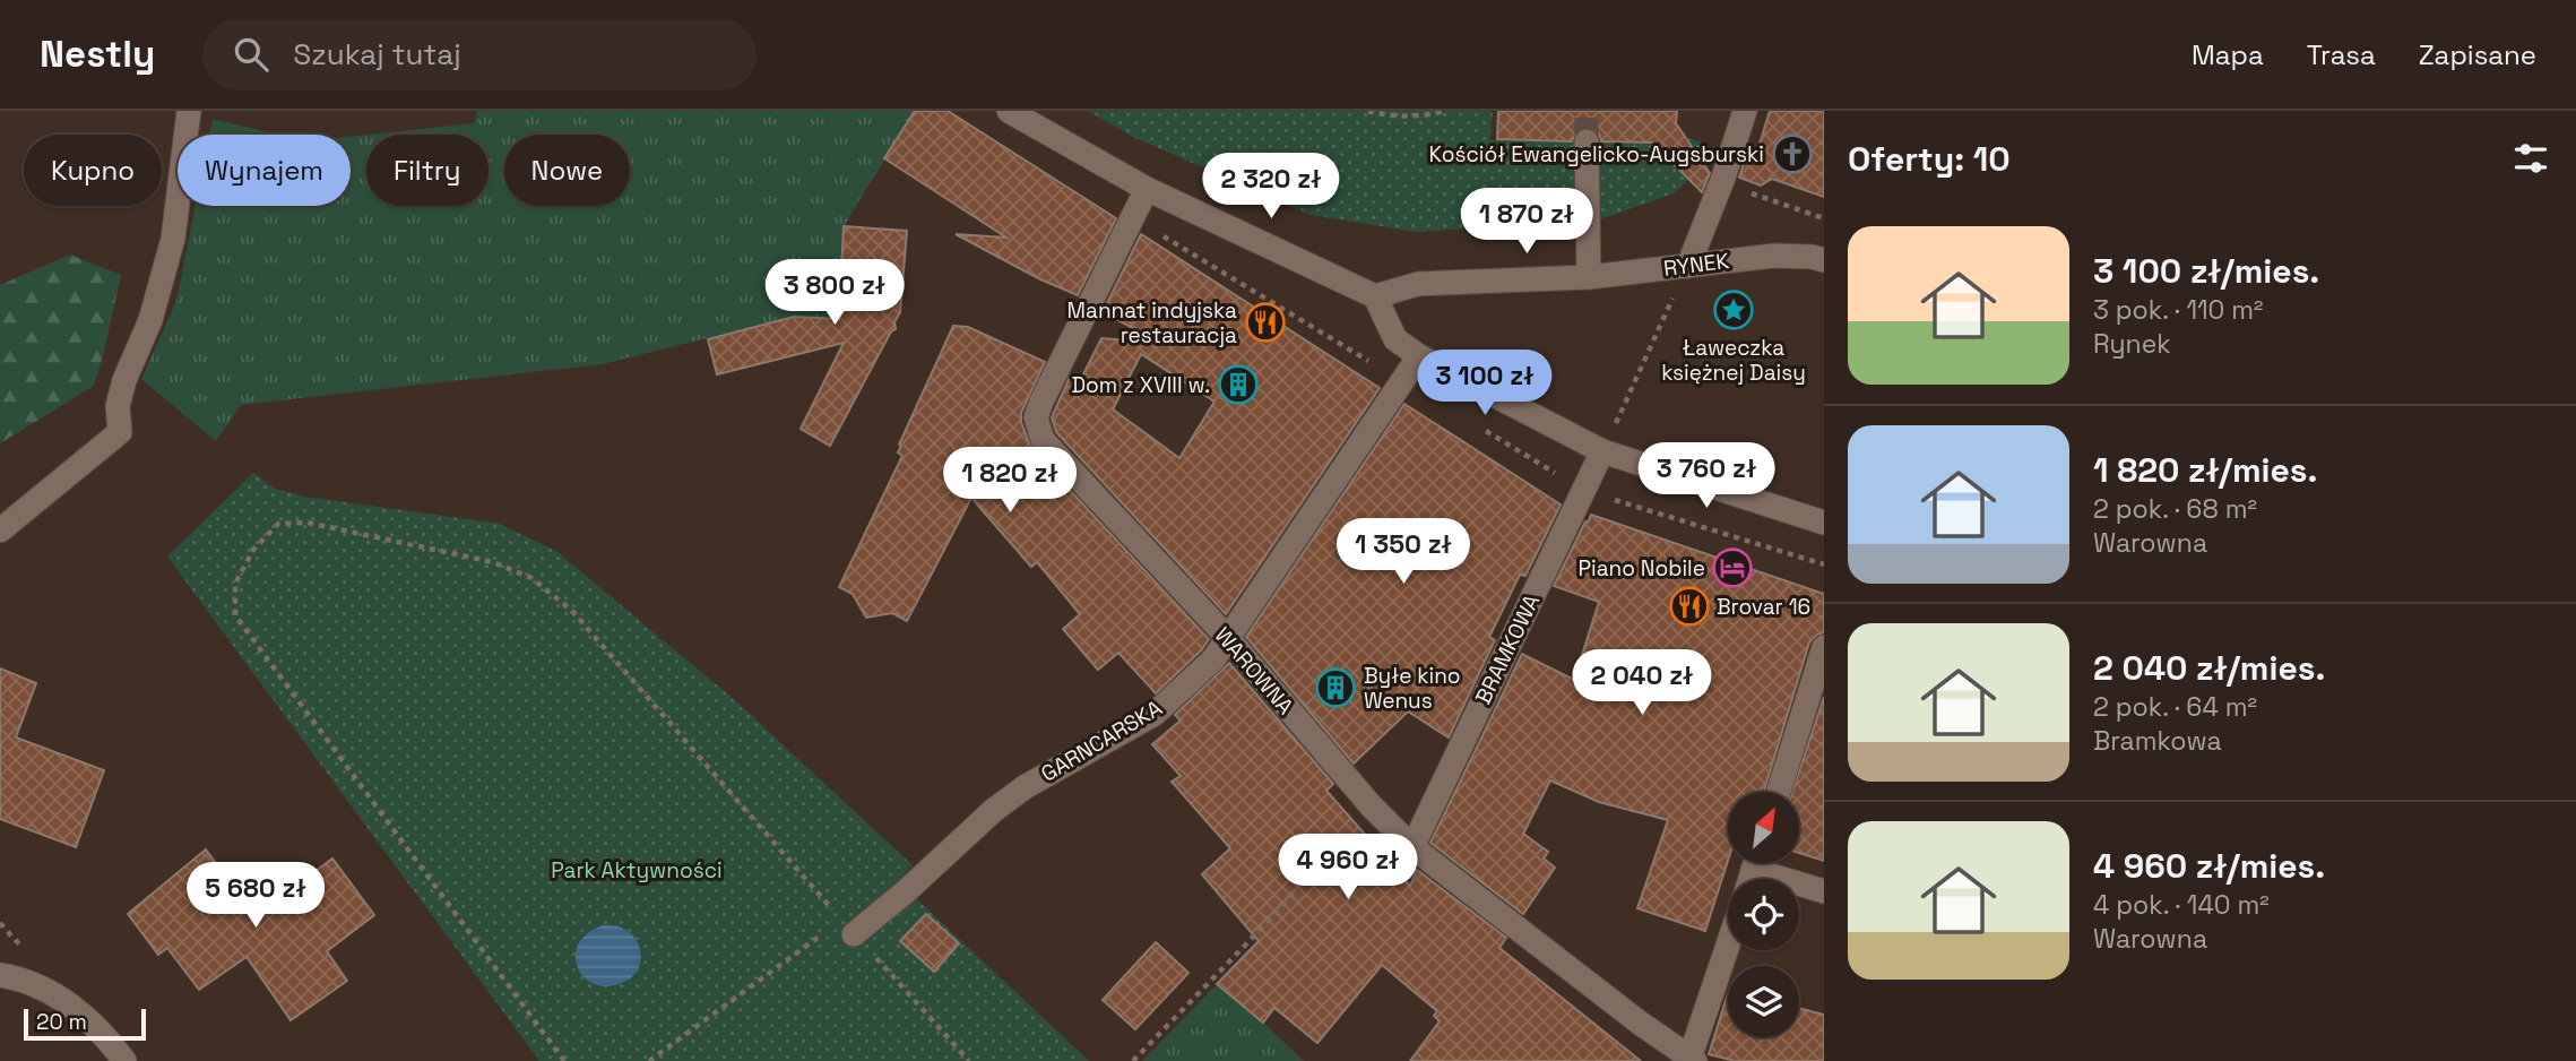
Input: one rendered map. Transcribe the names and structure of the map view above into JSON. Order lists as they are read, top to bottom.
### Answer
{
  "streets": {
    "street": [
      "RYNEK",
      "BRAMKOWA",
      "WAROWNA",
      "GARNCARSKA"
    ]
  },
  "crossings": [
    ["BRAMKOWA", "WAROWNA"],
    ["WAROWNA", "GARNCARSKA"]
  ],
  "parks": ["Park Aktywności"],
  "places": {
    "church": ["Kościół Ewangelicko-Augsburski"],
    "place": ["Ławeczka księżnej Daisy"],
    "restaurant": ["Mannat indyjska restauracja", "Brovar 16"],
    "building": ["Dom z XVIII w.", "Byłe kino Wenus"],
    "hotel": ["Piano Nobile"]
  },
  "scale_bar": "20 m",
  "north": "top right",
  "page": {
    "header": "Nestly",
    "search": "Szukaj tutaj",
    "nav": ["Mapa", "Trasa", "Zapisane"],
    "heading": "Oferty: 10",
    "chip": [
      "Kupno",
      "Wynajem",
      "Filtry",
      "Nowe"
    ],
    "price": [
      "2 320 zł",
      "1 870 zł",
      "3 800 zł",
      "3 100 zł",
      "3 760 zł",
      "1 820 zł",
      "1 350 zł",
      "2 040 zł",
      "4 960 zł",
      "5 680 zł"
    ],
    "list": [
      {
        "name": "3 100 zł/mies.",
        "note": "3 pok. · 110 m² · Rynek"
      },
      {
        "name": "1 820 zł/mies.",
        "note": "2 pok. · 68 m² · Warowna"
      },
      {
        "name": "2 040 zł/mies.",
        "note": "2 pok. · 64 m² · Bramkowa"
      },
      {
        "name": "4 960 zł/mies.",
        "note": "4 pok. · 140 m² · Warowna"
      }
    ],
    "scale": "20 m"
  }
}
